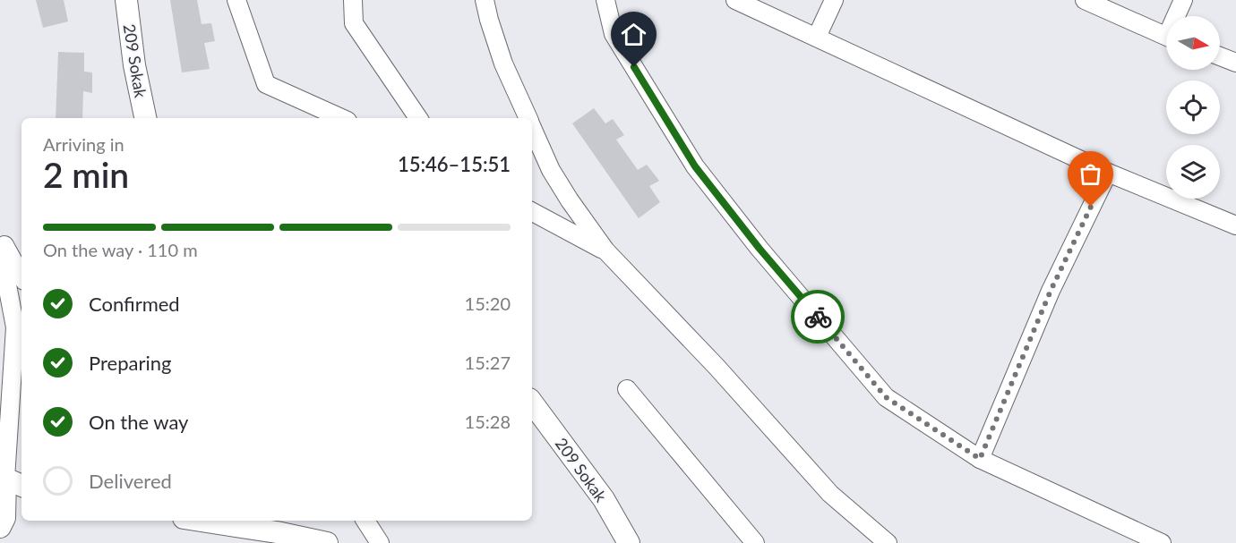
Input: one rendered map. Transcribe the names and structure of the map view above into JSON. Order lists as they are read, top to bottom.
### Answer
{
  "streets": {
    "street": ["209 Sokak"]
  },
  "north": "right",
  "page": {
    "heading": ["2 min", "Arriving in", "15:46–15:51"],
    "bar": "On the way · 110 m",
    "list": [
      ["Confirmed", "15:20"],
      ["Preparing", "15:27"],
      ["On the way", "15:28"],
      "Delivered"
    ]
  }
}
